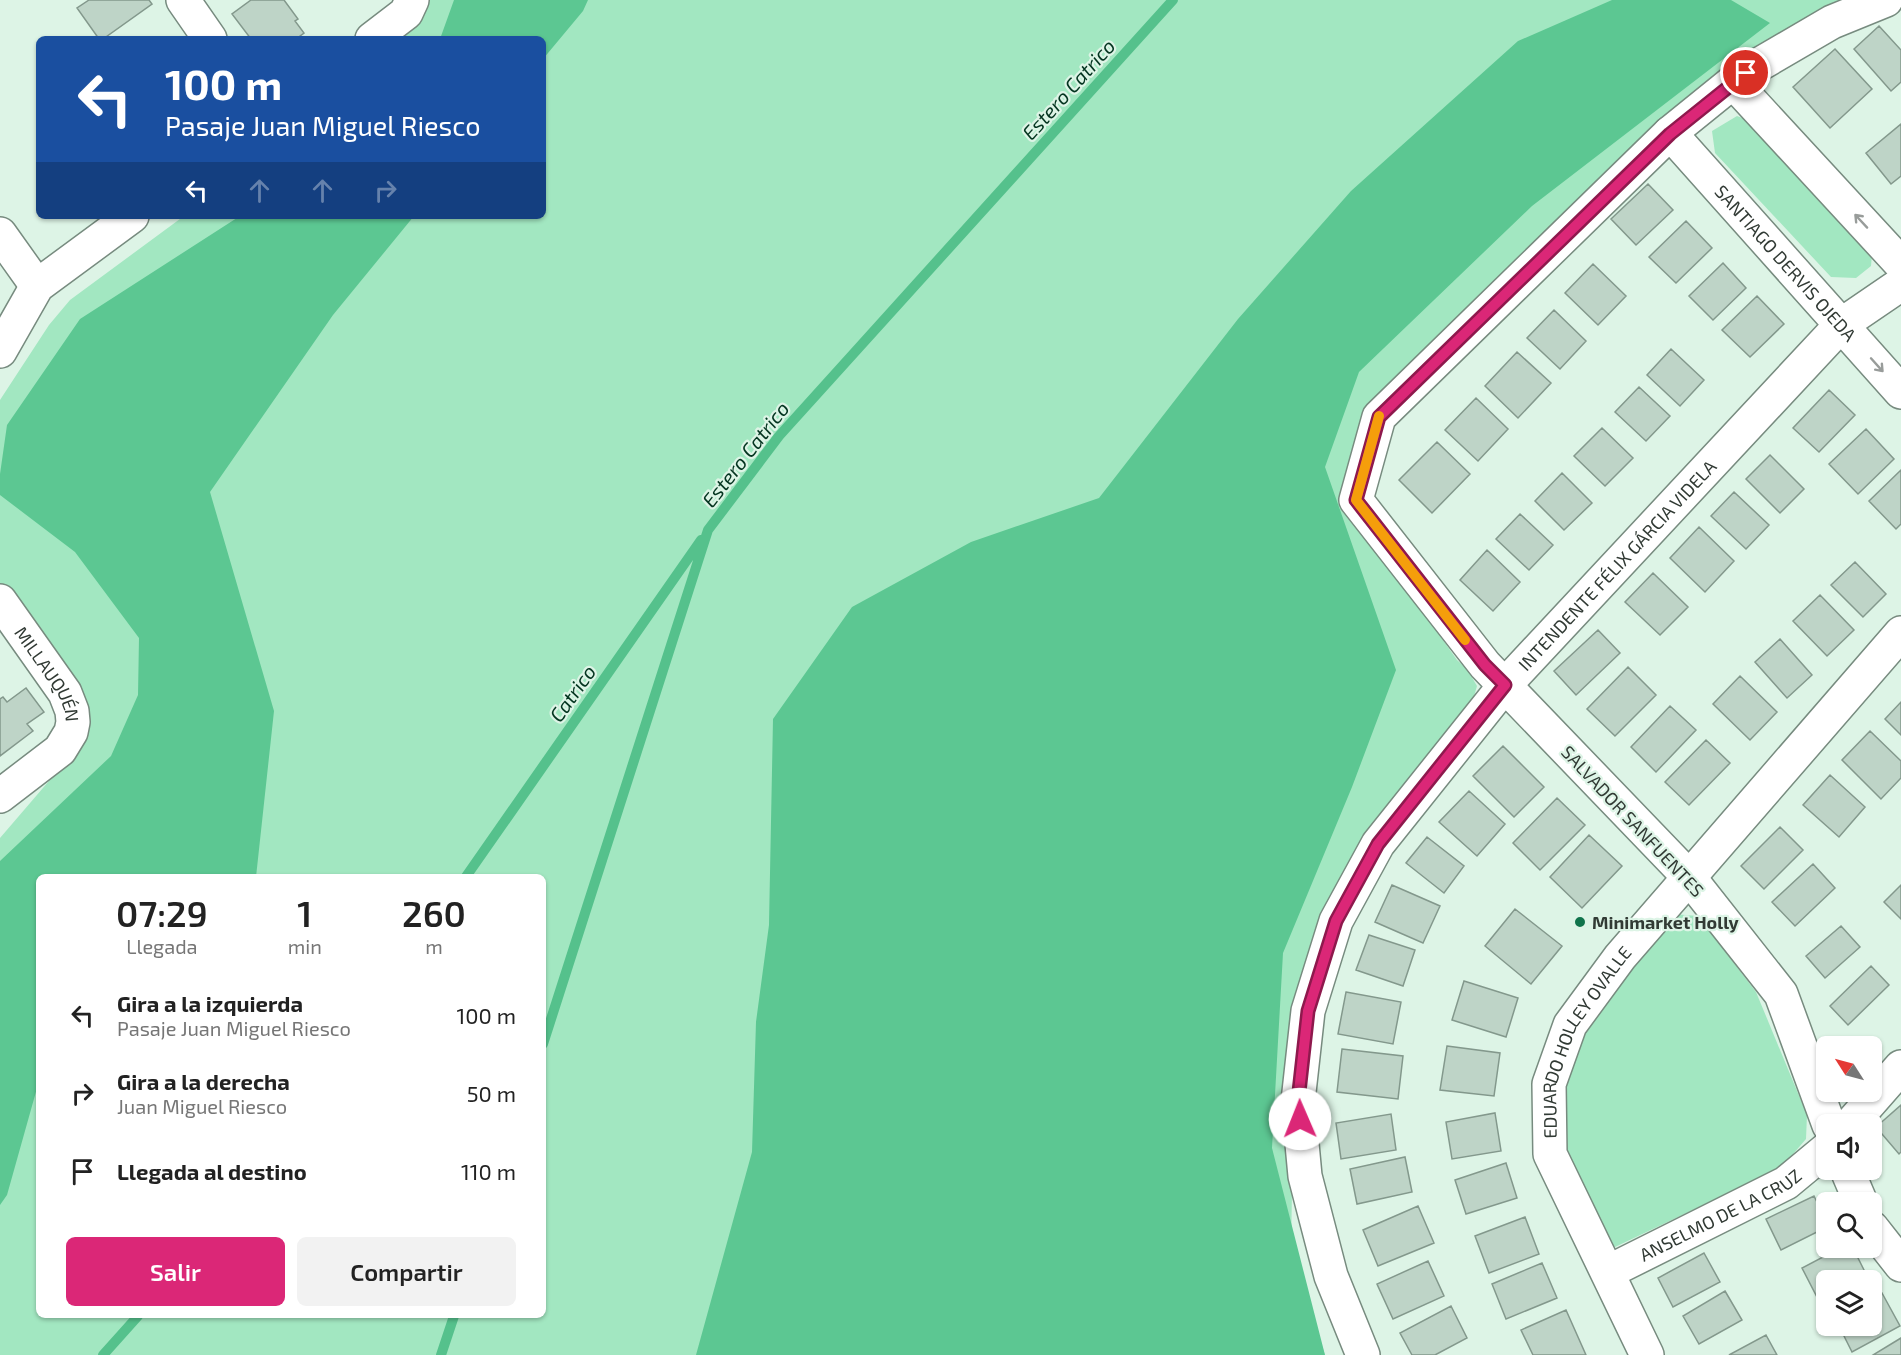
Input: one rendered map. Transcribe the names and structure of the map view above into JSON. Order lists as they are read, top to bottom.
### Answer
{
  "streets": {
    "street": [
      "SANTIAGO DERVIS OJEDA",
      "INTENDENTE FÉLIX GÁRCIA VIDELA",
      "MILLAUQUÉN",
      "SALVADOR SANFUENTES",
      "EDUARDO HOLLEY OVALLE",
      "ANSELMO DE LA CRUZ"
    ]
  },
  "crossings": [
    ["SANTIAGO DERVIS OJEDA", "INTENDENTE FÉLIX GÁRCIA VIDELA"],
    ["SANTIAGO DERVIS OJEDA", "SALVADOR SANFUENTES"],
    ["INTENDENTE FÉLIX GÁRCIA VIDELA", "SALVADOR SANFUENTES"],
    ["SALVADOR SANFUENTES", "EDUARDO HOLLEY OVALLE"],
    ["EDUARDO HOLLEY OVALLE", "ANSELMO DE LA CRUZ"]
  ],
  "water": ["Estero Catrico", "Catrico"],
  "places": ["Minimarket Holly"],
  "north": "top left",
  "page": {
    "turn": ["100 m", "Pasaje Juan Miguel Riesco"],
    "eta": [
      "07:29",
      "Llegada",
      "1",
      "min",
      "260",
      "m"
    ],
    "list": [
      {
        "name": "Gira a la izquierda",
        "note": "Pasaje Juan Miguel Riesco",
        "value": "100 m"
      },
      {
        "name": "Gira a la derecha",
        "note": "Juan Miguel Riesco",
        "value": "50 m"
      },
      {
        "name": "Llegada al destino",
        "value": "110 m"
      }
    ],
    "buttons": ["Salir", "Compartir"]
  }
}
